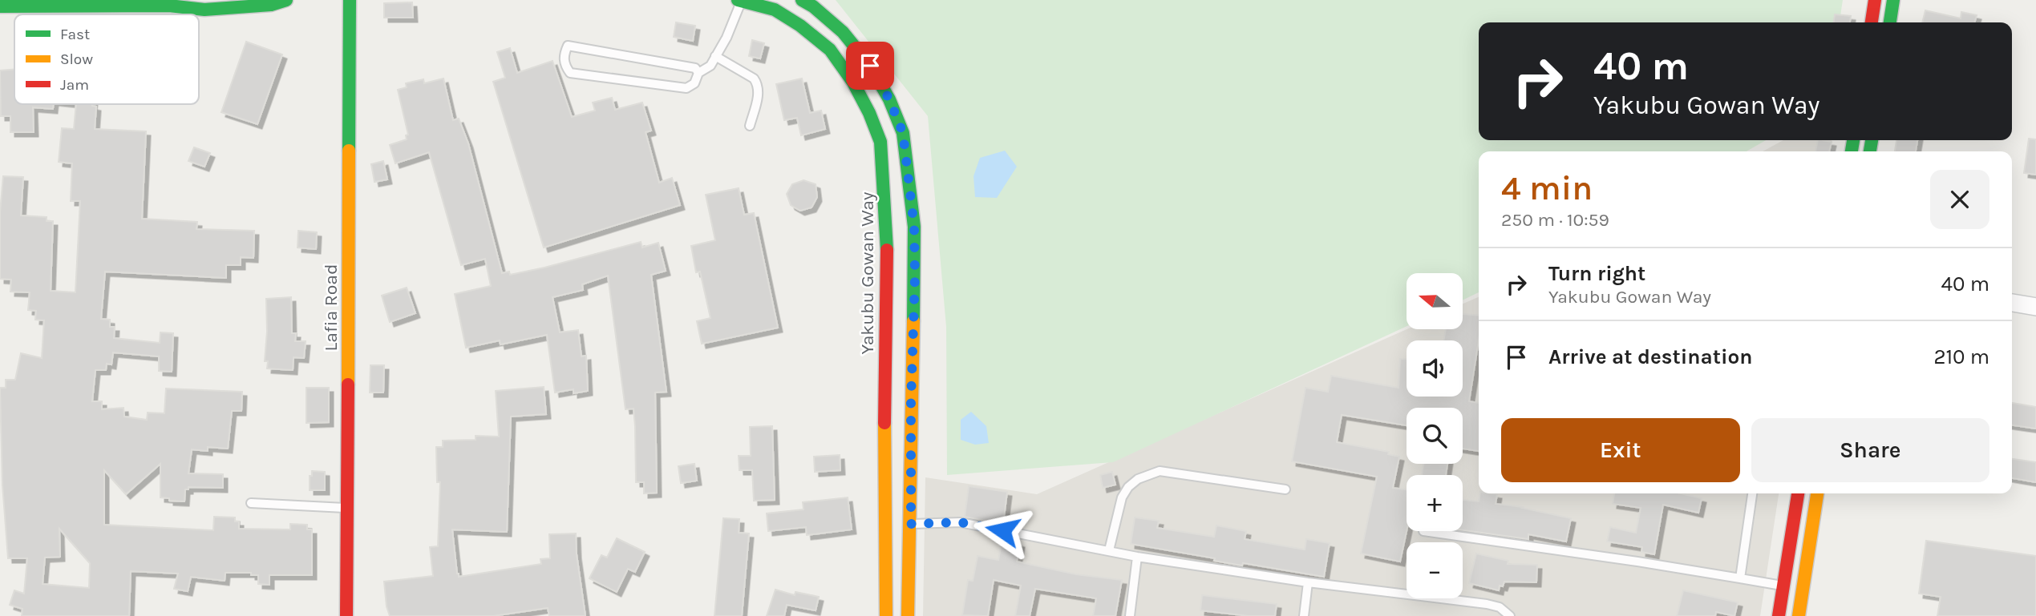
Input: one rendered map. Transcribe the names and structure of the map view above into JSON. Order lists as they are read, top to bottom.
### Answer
{
  "streets": {
    "street": ["Yakubu Gowan Way", "Lafia Road"]
  },
  "legend": ["Fast", "Slow", "Jam"],
  "north": "left",
  "page": {
    "turn": ["40 m", "Yakubu Gowan Way"],
    "heading": ["4 min", "250 m · 10:59"],
    "list": [
      {
        "name": "Turn right",
        "note": "Yakubu Gowan Way",
        "value": "40 m"
      },
      {
        "name": "Arrive at destination",
        "value": "210 m"
      }
    ],
    "map_buttons": ["+", "−"],
    "buttons": ["Exit", "Share"]
  }
}
